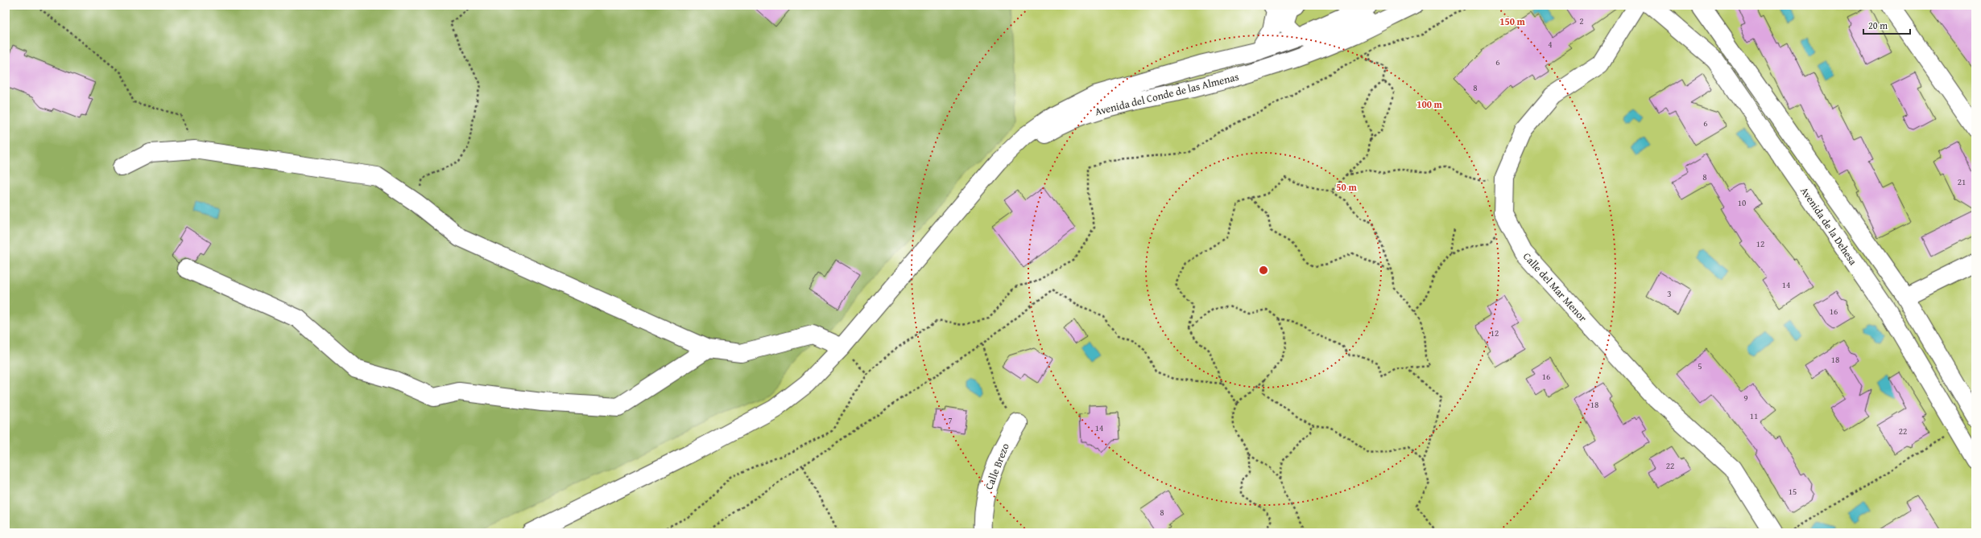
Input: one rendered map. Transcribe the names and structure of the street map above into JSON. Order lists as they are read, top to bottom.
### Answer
{
  "streets": {
    "street": [
      "Avenida del Conde de las Almenas",
      "Avenida de la Dehesa",
      "Calle del Mar Menor",
      "Calle Brezo"
    ]
  },
  "house_numbers": [
    "2",
    "4",
    "6",
    "8",
    "6",
    "8",
    "21",
    "10",
    "12",
    "14",
    "3",
    "16",
    "12",
    "18",
    "5",
    "16",
    "9",
    "18",
    "11",
    "7",
    "14",
    "22",
    "22",
    "15",
    "8"
  ],
  "scale_bar": "20 m",
  "rings": ["150 m", "100 m", "50 m"]
}
